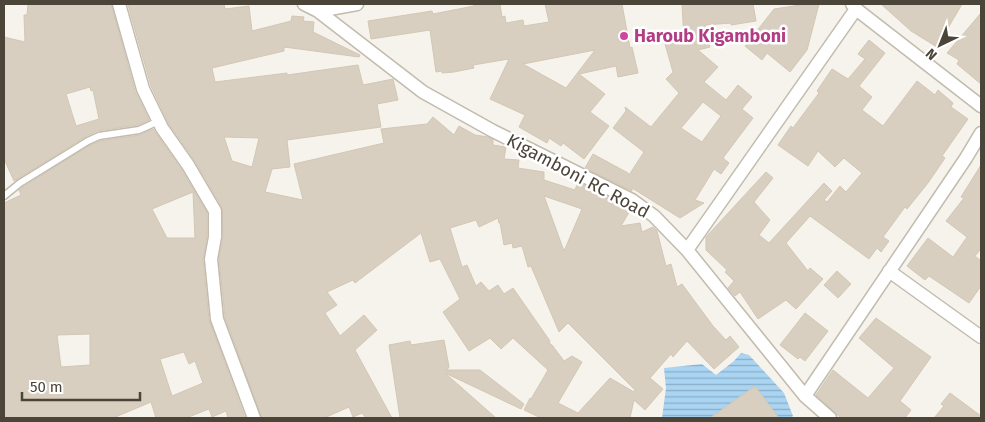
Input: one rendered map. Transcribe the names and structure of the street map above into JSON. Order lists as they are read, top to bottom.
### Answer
{
  "streets": {
    "street": ["Kigamboni RC Road"]
  },
  "places": ["Haroub Kigamboni"],
  "scale_bar": "50 m",
  "north": "bottom left"
}
